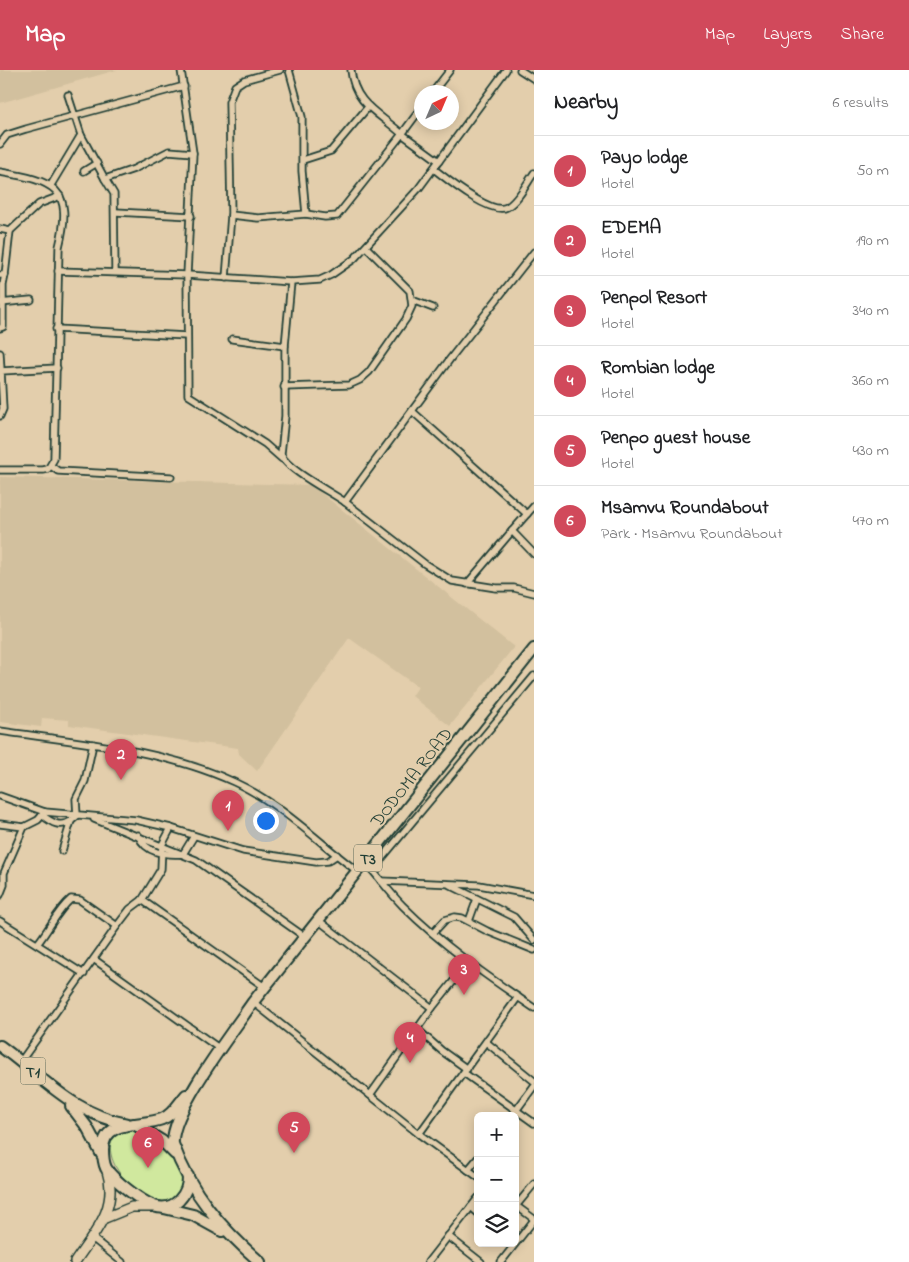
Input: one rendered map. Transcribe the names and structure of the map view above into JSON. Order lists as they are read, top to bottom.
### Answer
{
  "streets": {
    "highway": ["DODOMA ROAD", "T3", "T1"]
  },
  "crossings": [
    ["DODOMA ROAD", "T1"]
  ],
  "north": "top right",
  "page": {
    "header": "Map",
    "nav": ["Map", "Layers", "Share"],
    "heading": ["Nearby", "6 results"],
    "list": [
      {
        "mark": "1",
        "name": "Payo lodge",
        "note": "Hotel",
        "value": "50 m"
      },
      {
        "mark": "2",
        "name": "EDEMA",
        "note": "Hotel",
        "value": "190 m"
      },
      {
        "mark": "3",
        "name": "Penpol Resort",
        "note": "Hotel",
        "value": "340 m"
      },
      {
        "mark": "4",
        "name": "Rombian lodge",
        "note": "Hotel",
        "value": "360 m"
      },
      {
        "mark": "5",
        "name": "Penpo guest house",
        "note": "Hotel",
        "value": "430 m"
      },
      {
        "mark": "6",
        "name": "Msamvu Roundabout",
        "note": "Park · Msamvu Roundabout",
        "value": "470 m"
      }
    ],
    "pins": [
      "2",
      "1",
      "3",
      "4",
      "5",
      "6"
    ],
    "map_buttons": ["+", "−"]
  }
}
